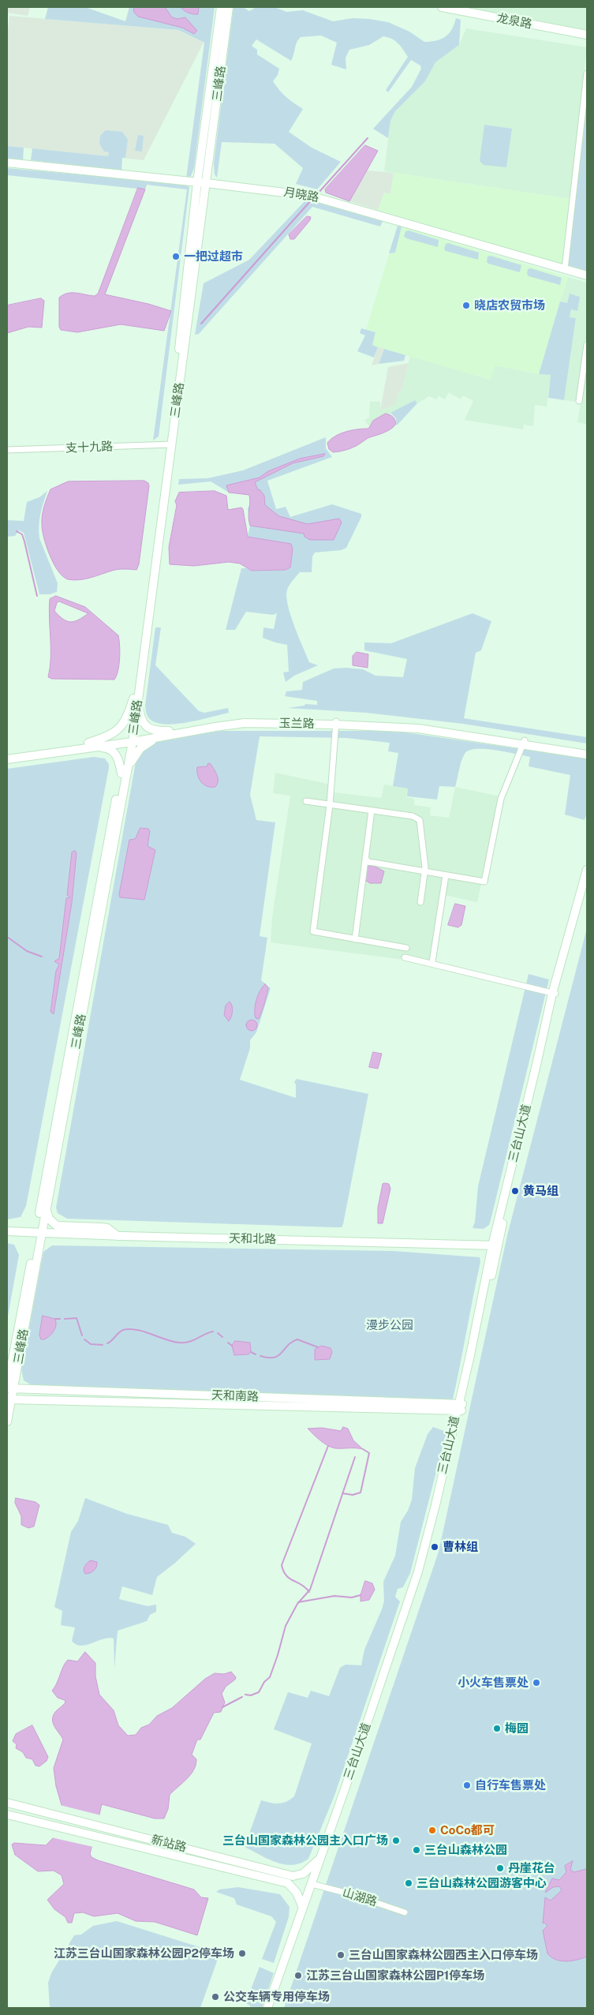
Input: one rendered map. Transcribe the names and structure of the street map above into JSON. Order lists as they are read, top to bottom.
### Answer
{
  "streets": {
    "street": [
      "龙泉路",
      "三峰路",
      "月晓路",
      "支十九路",
      "玉兰路",
      "三台山大道",
      "天和北路",
      "天和南路",
      "新站路",
      "山湖路"
    ]
  },
  "crossings": [
    ["三峰路", "月晓路"],
    ["三峰路", "支十九路"],
    ["三峰路", "玉兰路"],
    ["三峰路", "天和北路"],
    ["三峰路", "天和南路"],
    ["三台山大道", "天和北路"],
    ["三台山大道", "天和南路"],
    ["三台山大道", "新站路"],
    ["三台山大道", "山湖路"]
  ],
  "parks": ["漫步公园"],
  "places": [
    "一把过超市",
    "晓店农贸市场",
    "黄马组",
    "曹林组",
    "小火车售票处",
    "梅园",
    "自行车售票处",
    "CoCo都可",
    "三台山国家森林公园主入口广场",
    "三台山森林公园",
    "丹崖花台",
    "三台山森林公园游客中心",
    "江苏三台山国家森林公园P2停车场",
    "三台山国家森林公园西主入口停车场",
    "江苏三台山国家森林公园P1停车场",
    "公交车辆专用停车场"
  ]
}
